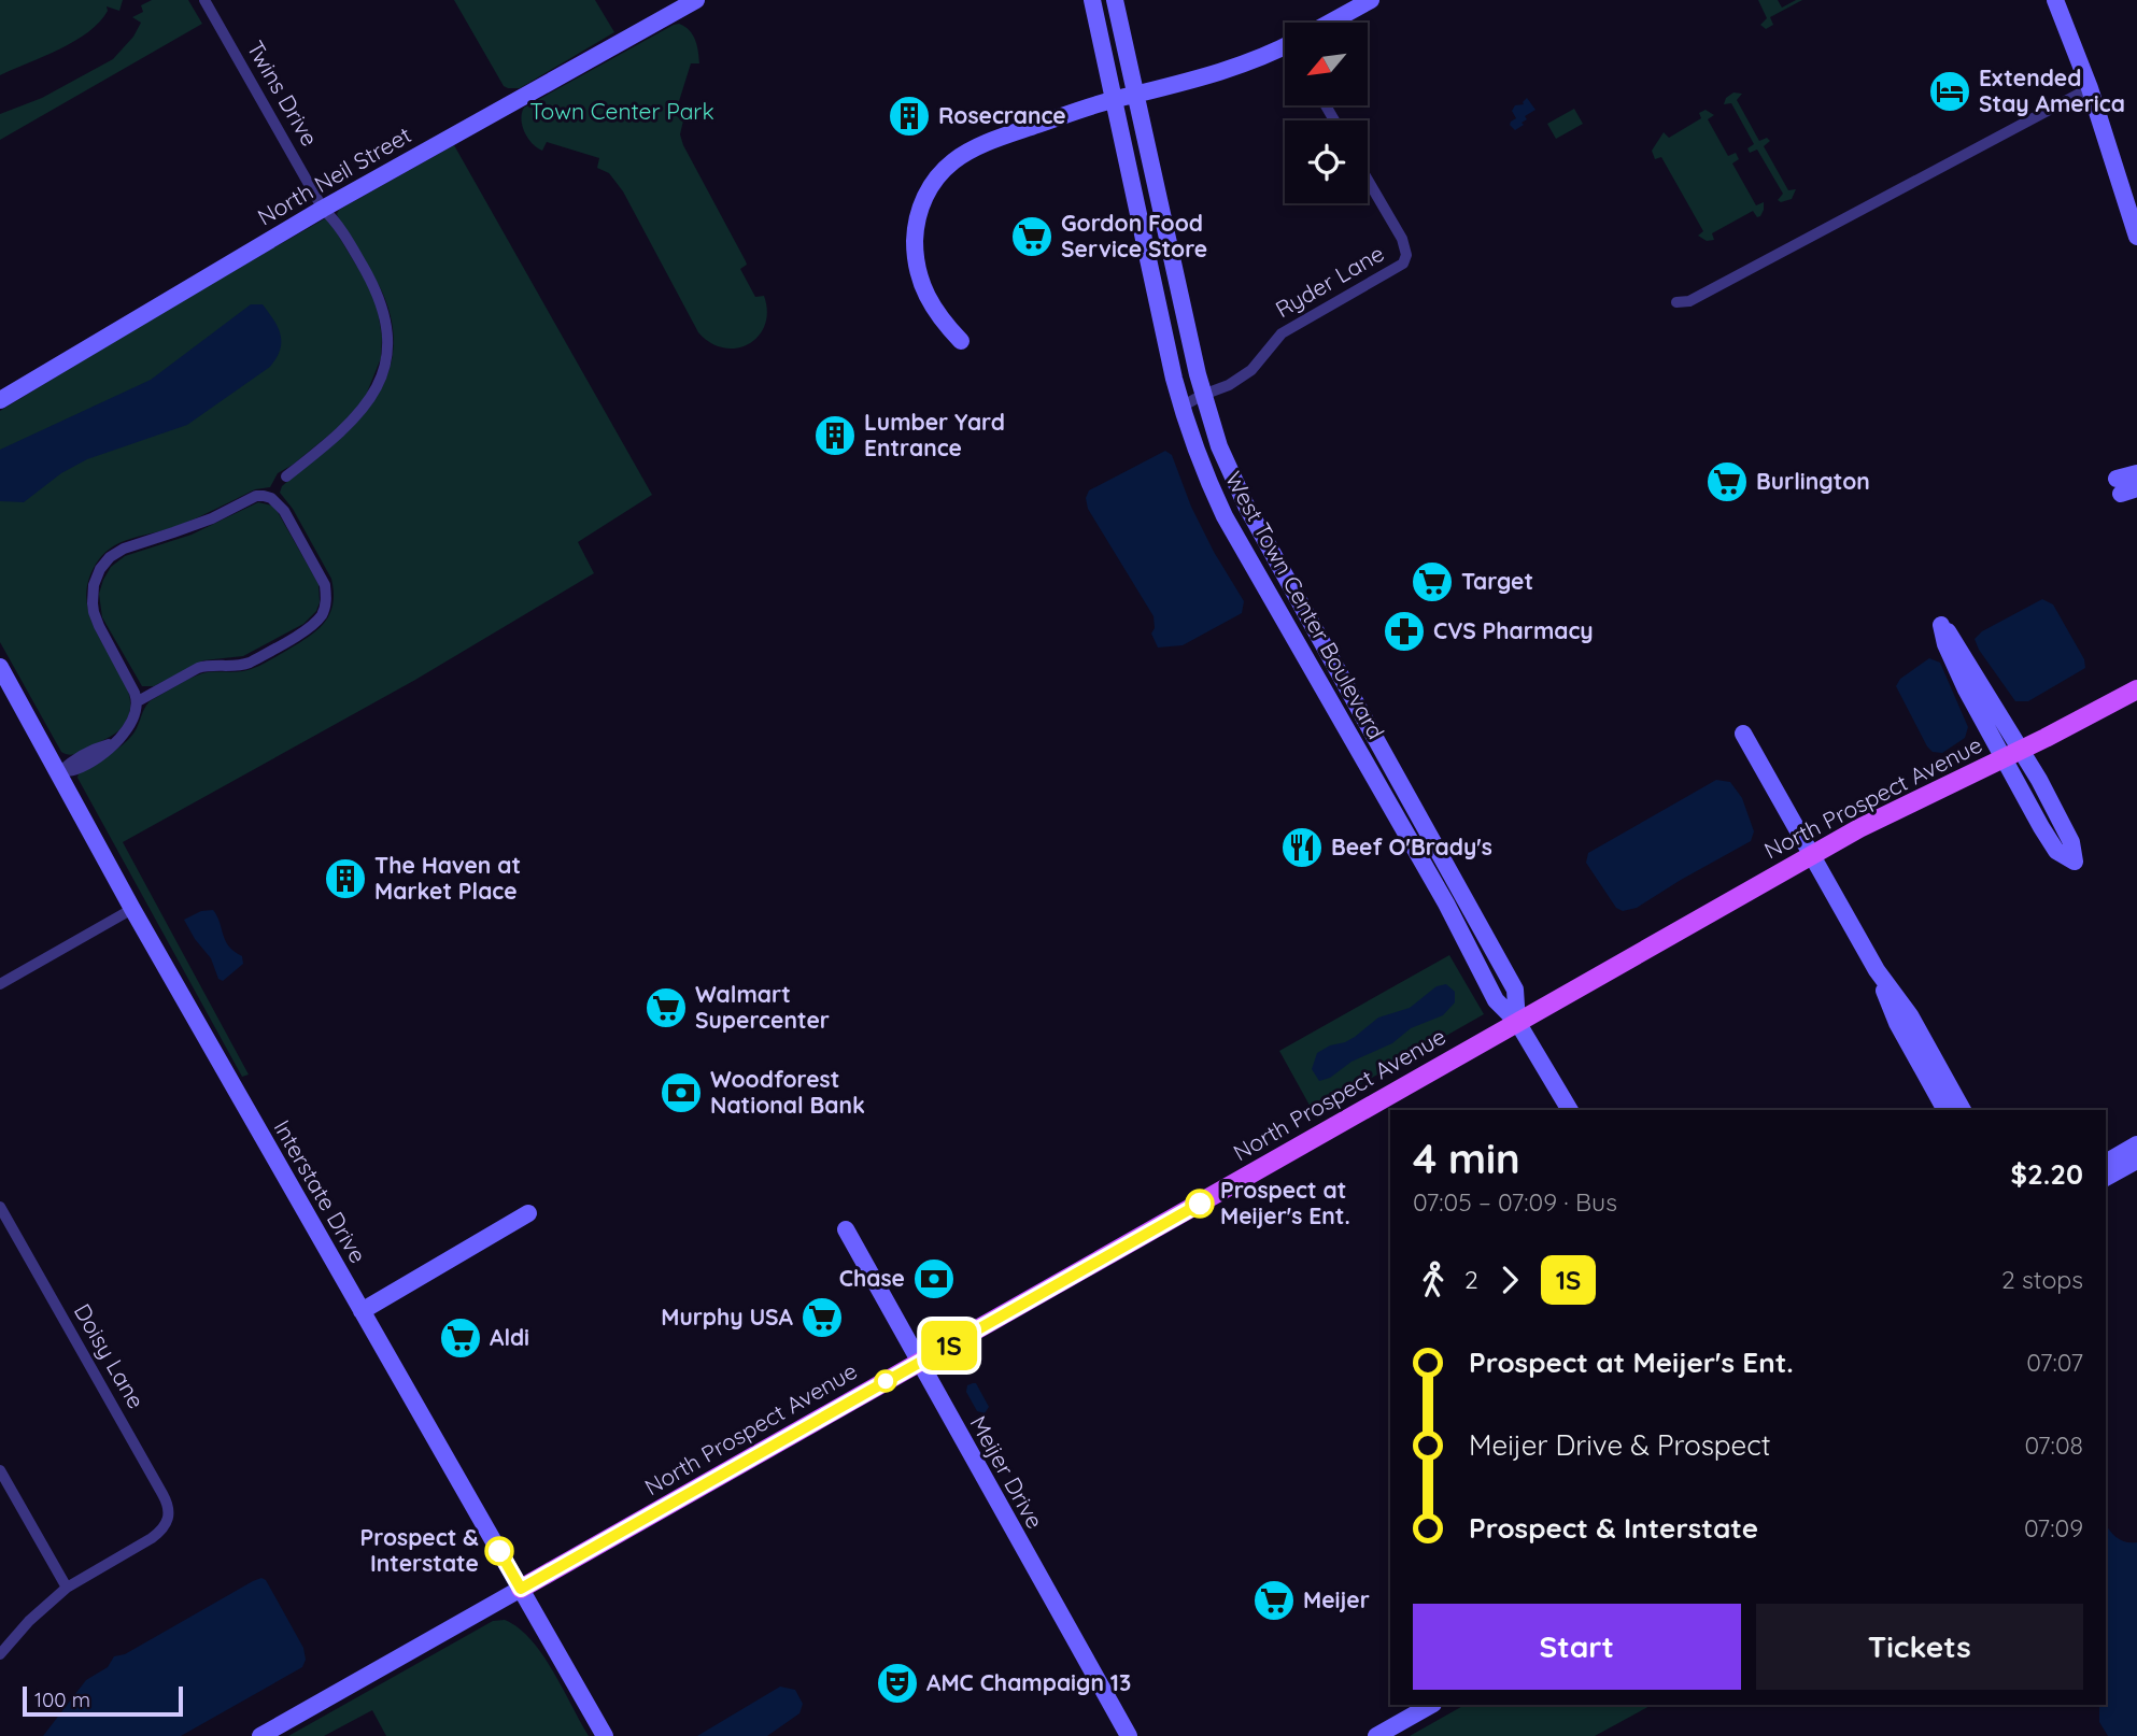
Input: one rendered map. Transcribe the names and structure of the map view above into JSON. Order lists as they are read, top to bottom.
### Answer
{
  "streets": {
    "main road": [
      "North Neil Street",
      "West Town Center Boulevard",
      "North Prospect Avenue",
      "Interstate Drive",
      "Meijer Drive"
    ],
    "street": ["Twins Drive", "Ryder Lane", "Doisy Lane"]
  },
  "crossings": [
    ["Twins Drive", "North Neil Street"],
    ["Ryder Lane", "West Town Center Boulevard"],
    ["West Town Center Boulevard", "North Prospect Avenue"],
    ["North Prospect Avenue", "Interstate Drive"],
    ["North Prospect Avenue", "Meijer Drive"]
  ],
  "parks": ["Town Center Park"],
  "places": {
    "hotel": ["Extended Stay America"],
    "building": ["Rosecrance", "Lumber Yard Entrance", "The Haven at Market Place"],
    "supermarket": [
      "Gordon Food Service Store",
      "Burlington",
      "Target",
      "Walmart Supercenter",
      "Murphy USA",
      "Aldi",
      "Meijer"
    ],
    "pharmacy": ["CVS Pharmacy"],
    "restaurant": ["Beef O'Brady's"],
    "bank": ["Woodforest National Bank", "Chase"],
    "other": ["Prospect at Meijer's Ent.", "Prospect & Interstate"],
    "theatre": ["AMC Champaign 13"]
  },
  "lines": ["bus line 1S"],
  "scale_bar": "100 m",
  "north": "bottom left",
  "page": {
    "on_map": "1S",
    "heading": ["4 min", "07:05 – 07:09 · Bus", "$2.20"],
    "legs": ["2", "1S", "2 stops"],
    "list": [
      {
        "name": "Prospect at Meijer's Ent.",
        "value": "07:07"
      },
      {
        "name": "Meijer Drive & Prospect",
        "value": "07:08"
      },
      {
        "name": "Prospect & Interstate",
        "value": "07:09"
      }
    ],
    "buttons": ["Start", "Tickets"],
    "scale": "100 m"
  }
}
